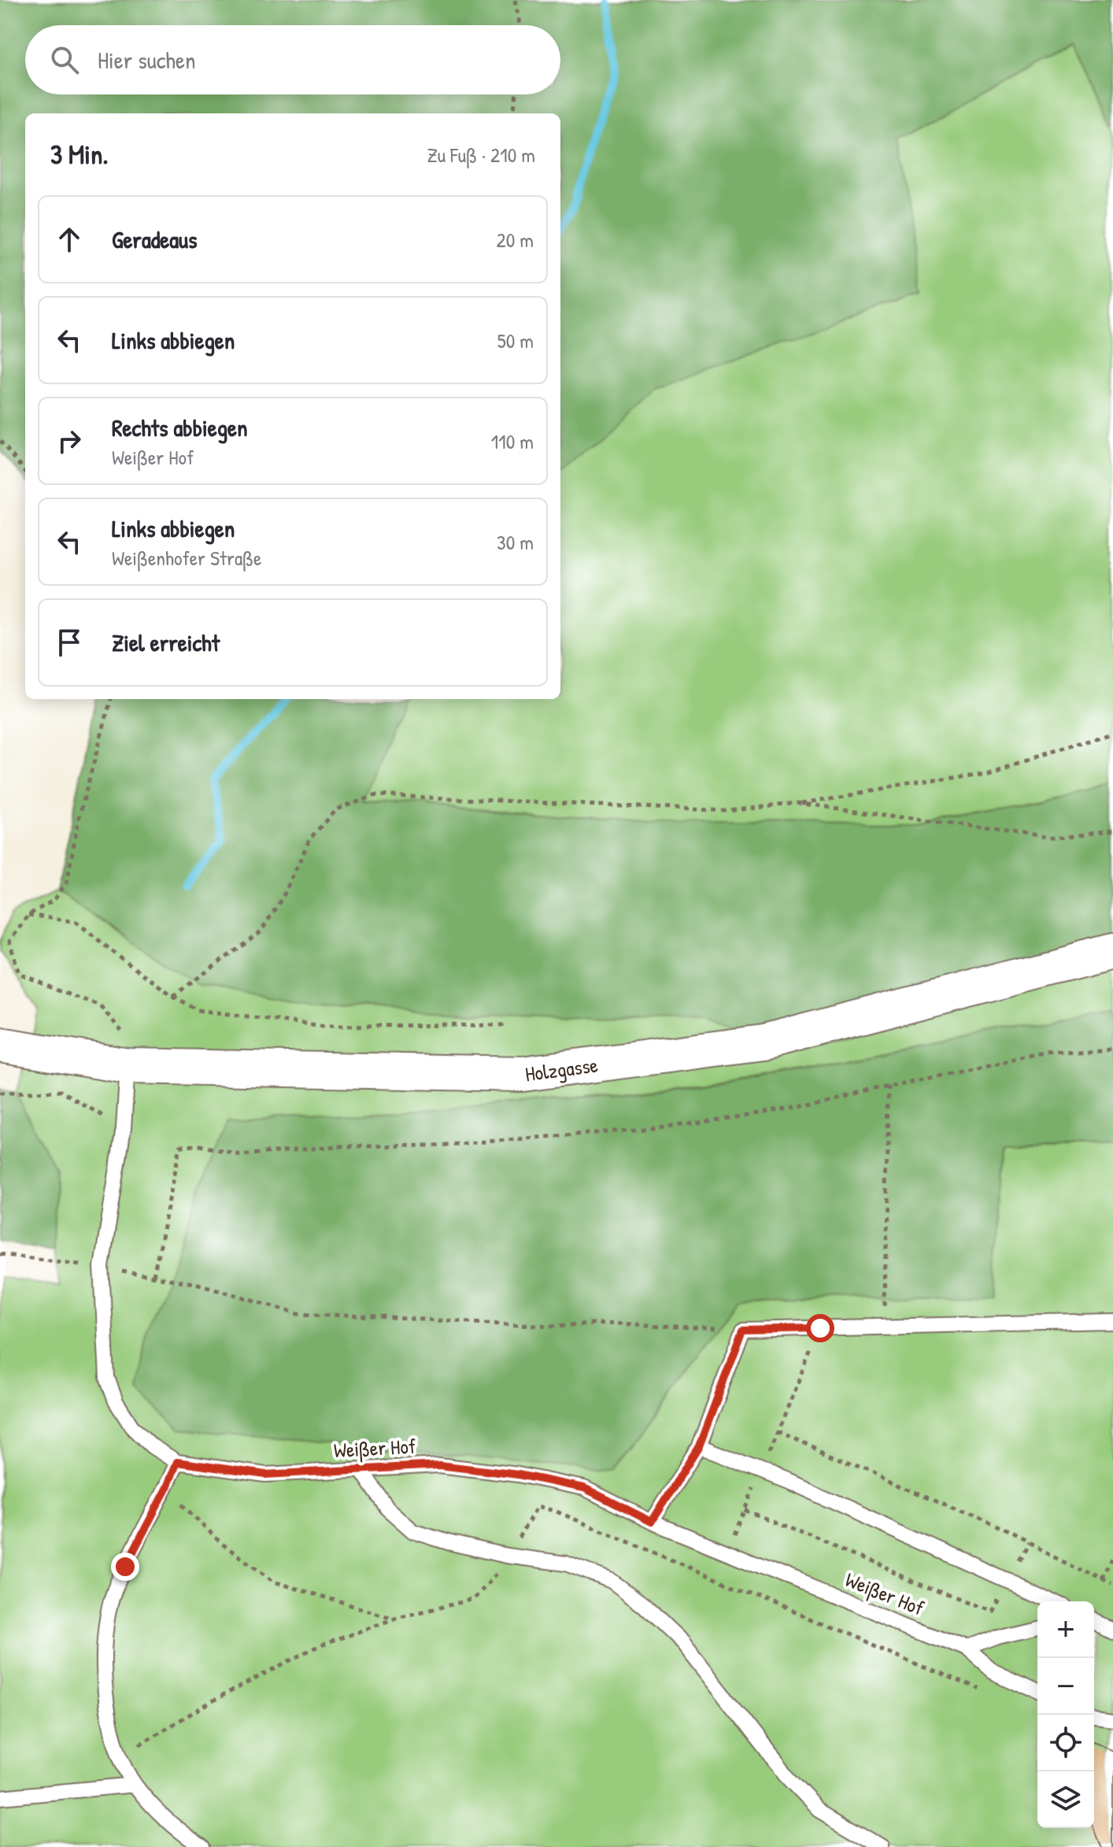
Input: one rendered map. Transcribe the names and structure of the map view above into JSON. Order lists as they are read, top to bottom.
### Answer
{
  "streets": {
    "street": ["Holzgasse"],
    "lane": ["Weißer Hof"]
  },
  "crossings": [
    ["Holzgasse", "Weißer Hof"]
  ],
  "page": {
    "search": "Hier suchen",
    "heading": ["3 Min.", "Zu Fuß · 210 m"],
    "list": [
      ["Geradeaus", "20 m"],
      ["Links abbiegen", "50 m"],
      ["Rechts abbiegen", "Weißer Hof", "110 m"],
      ["Links abbiegen", "Weißenhofer Straße", "30 m"],
      "Ziel erreicht"
    ],
    "map_buttons": ["+", "−"]
  }
}
